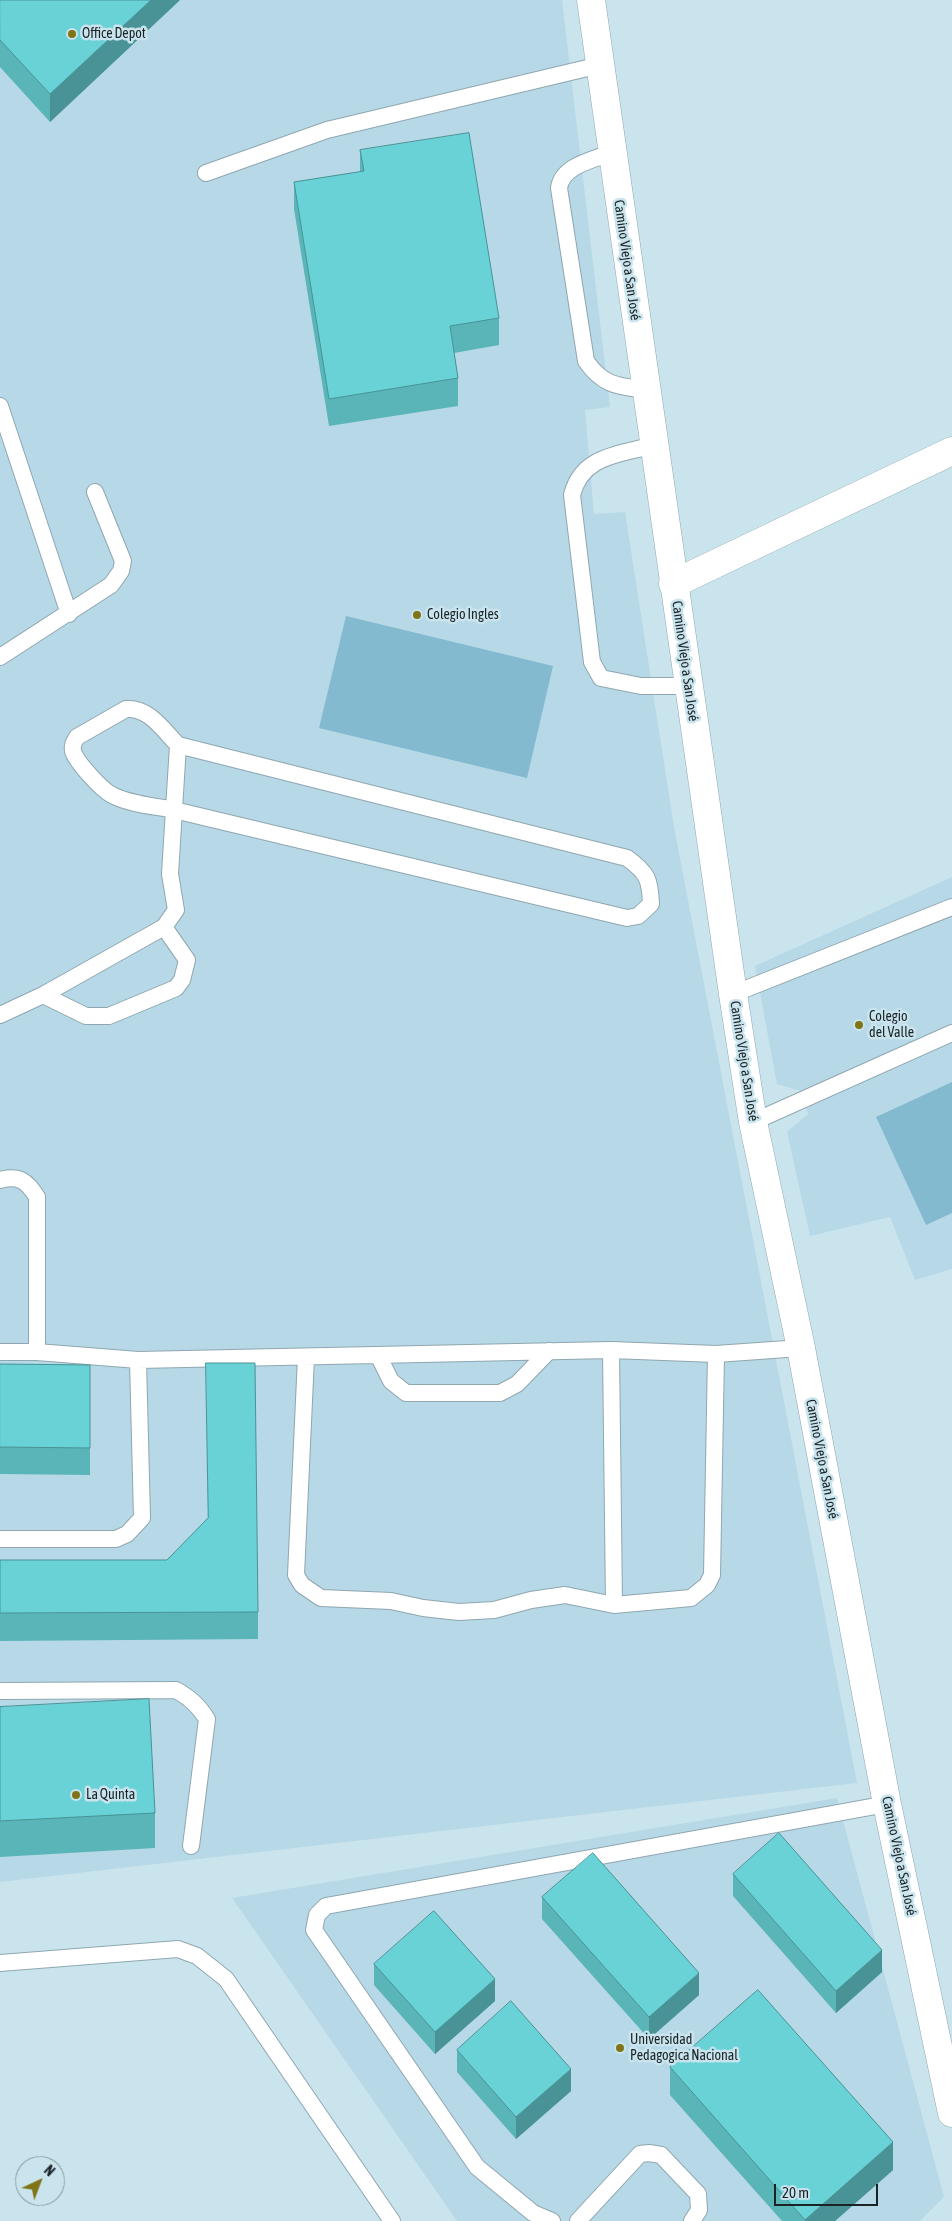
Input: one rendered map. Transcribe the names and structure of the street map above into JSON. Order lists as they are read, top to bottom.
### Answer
{
  "streets": {
    "street": ["Camino Viejo a San José"]
  },
  "places": [
    "Office Depot",
    "Colegio Ingles",
    "Colegio del Valle",
    "La Quinta",
    "Universidad Pedagogica Nacional"
  ],
  "scale_bar": "20 m",
  "north": "top right"
}
